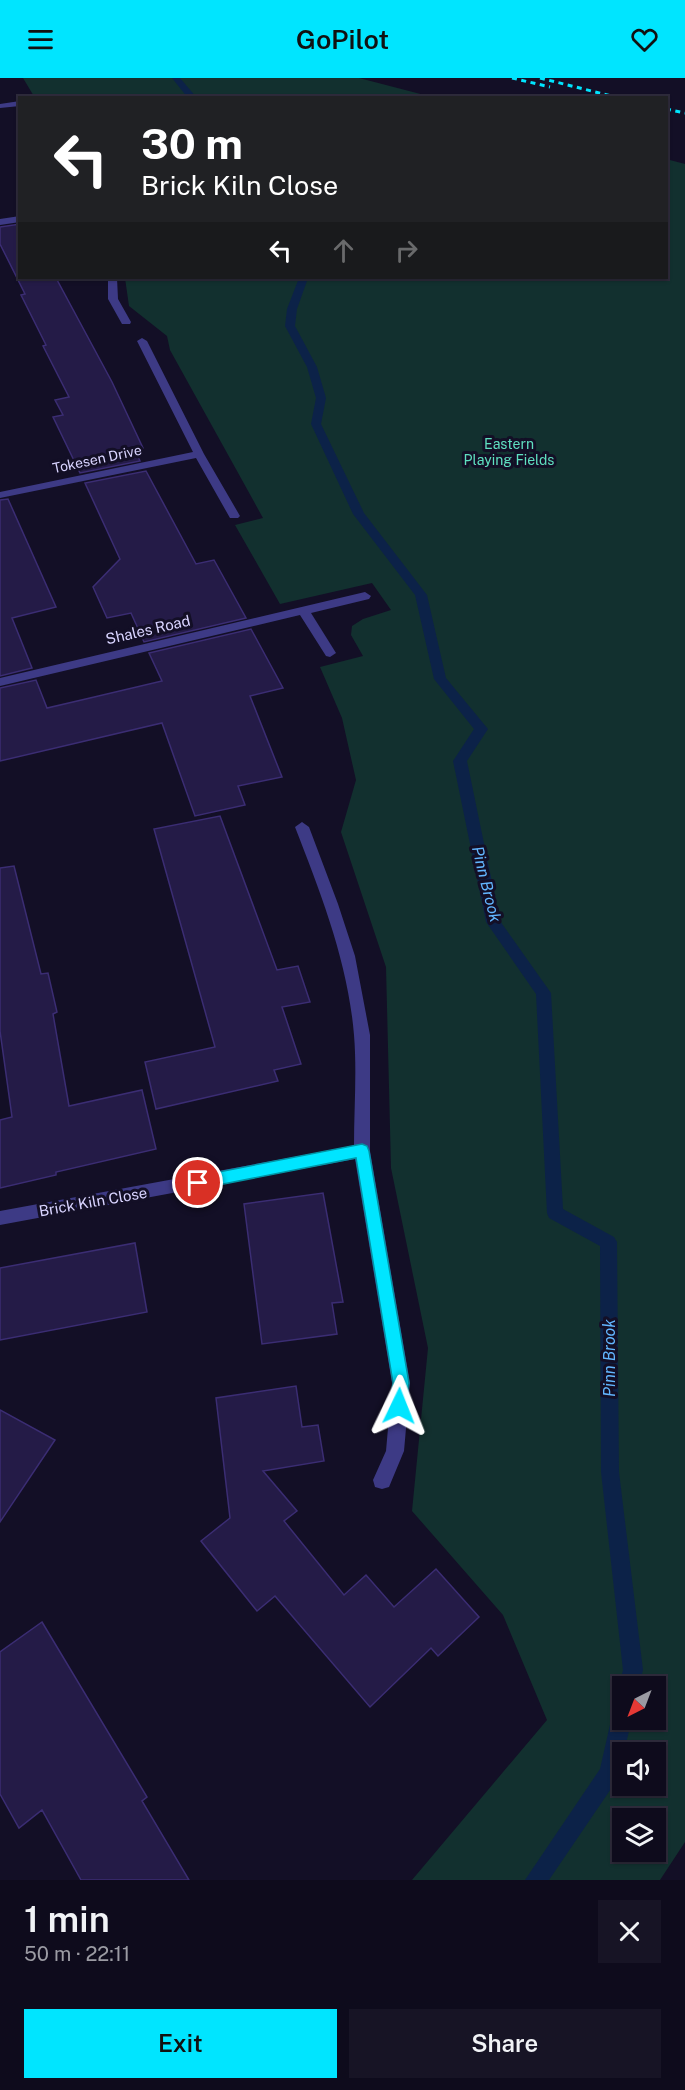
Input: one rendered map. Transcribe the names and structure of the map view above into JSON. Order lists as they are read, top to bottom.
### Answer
{
  "streets": {
    "street": ["Tokesen Drive", "Shales Road", "Brick Kiln Close"]
  },
  "water": ["Pinn Brook"],
  "parks": ["Eastern Playing Fields"],
  "north": "bottom left",
  "page": {
    "header": "GoPilot",
    "turn": ["30 m", "Brick Kiln Close"],
    "heading": ["1 min", "50 m · 22:11"],
    "buttons": ["Exit", "Share"]
  }
}
